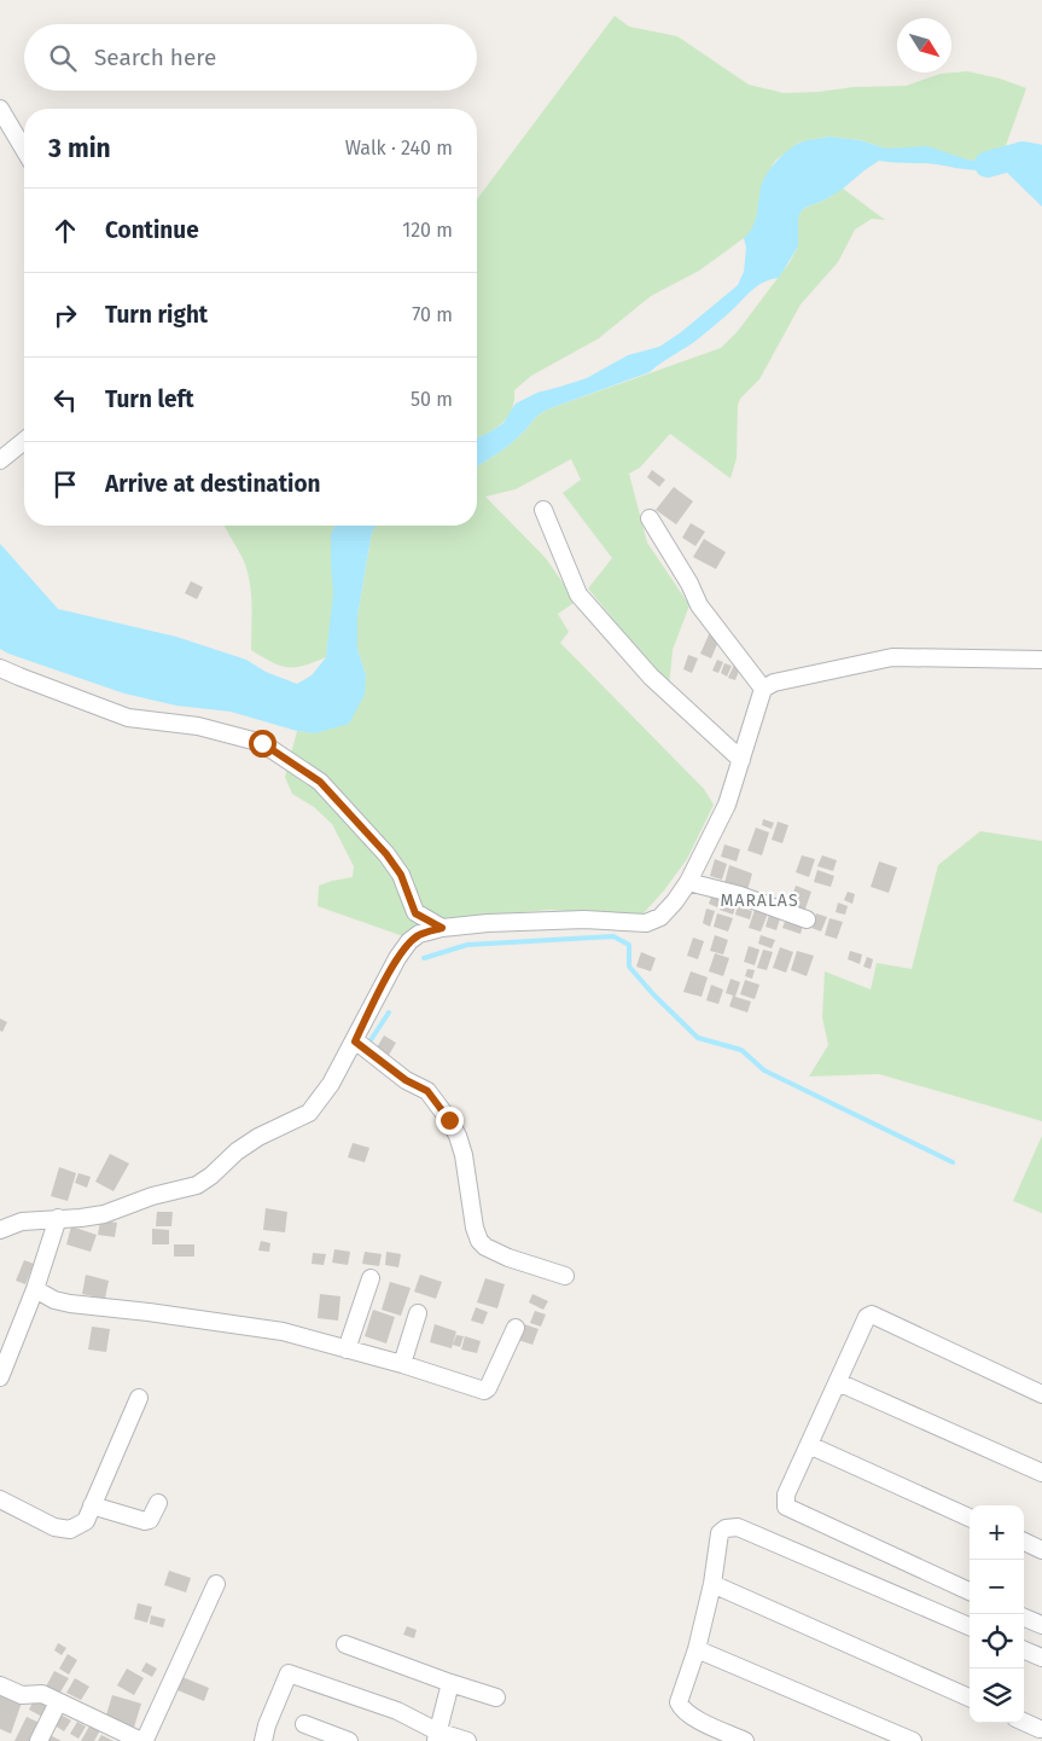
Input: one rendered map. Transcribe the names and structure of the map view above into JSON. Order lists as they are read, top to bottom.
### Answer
{
  "districts": ["MARALAS"],
  "north": "bottom right",
  "page": {
    "search": "Search here",
    "heading": ["3 min", "Walk · 240 m"],
    "list": [
      ["Continue", "120 m"],
      ["Turn right", "70 m"],
      ["Turn left", "50 m"],
      "Arrive at destination"
    ],
    "map_buttons": ["+", "−"]
  }
}
